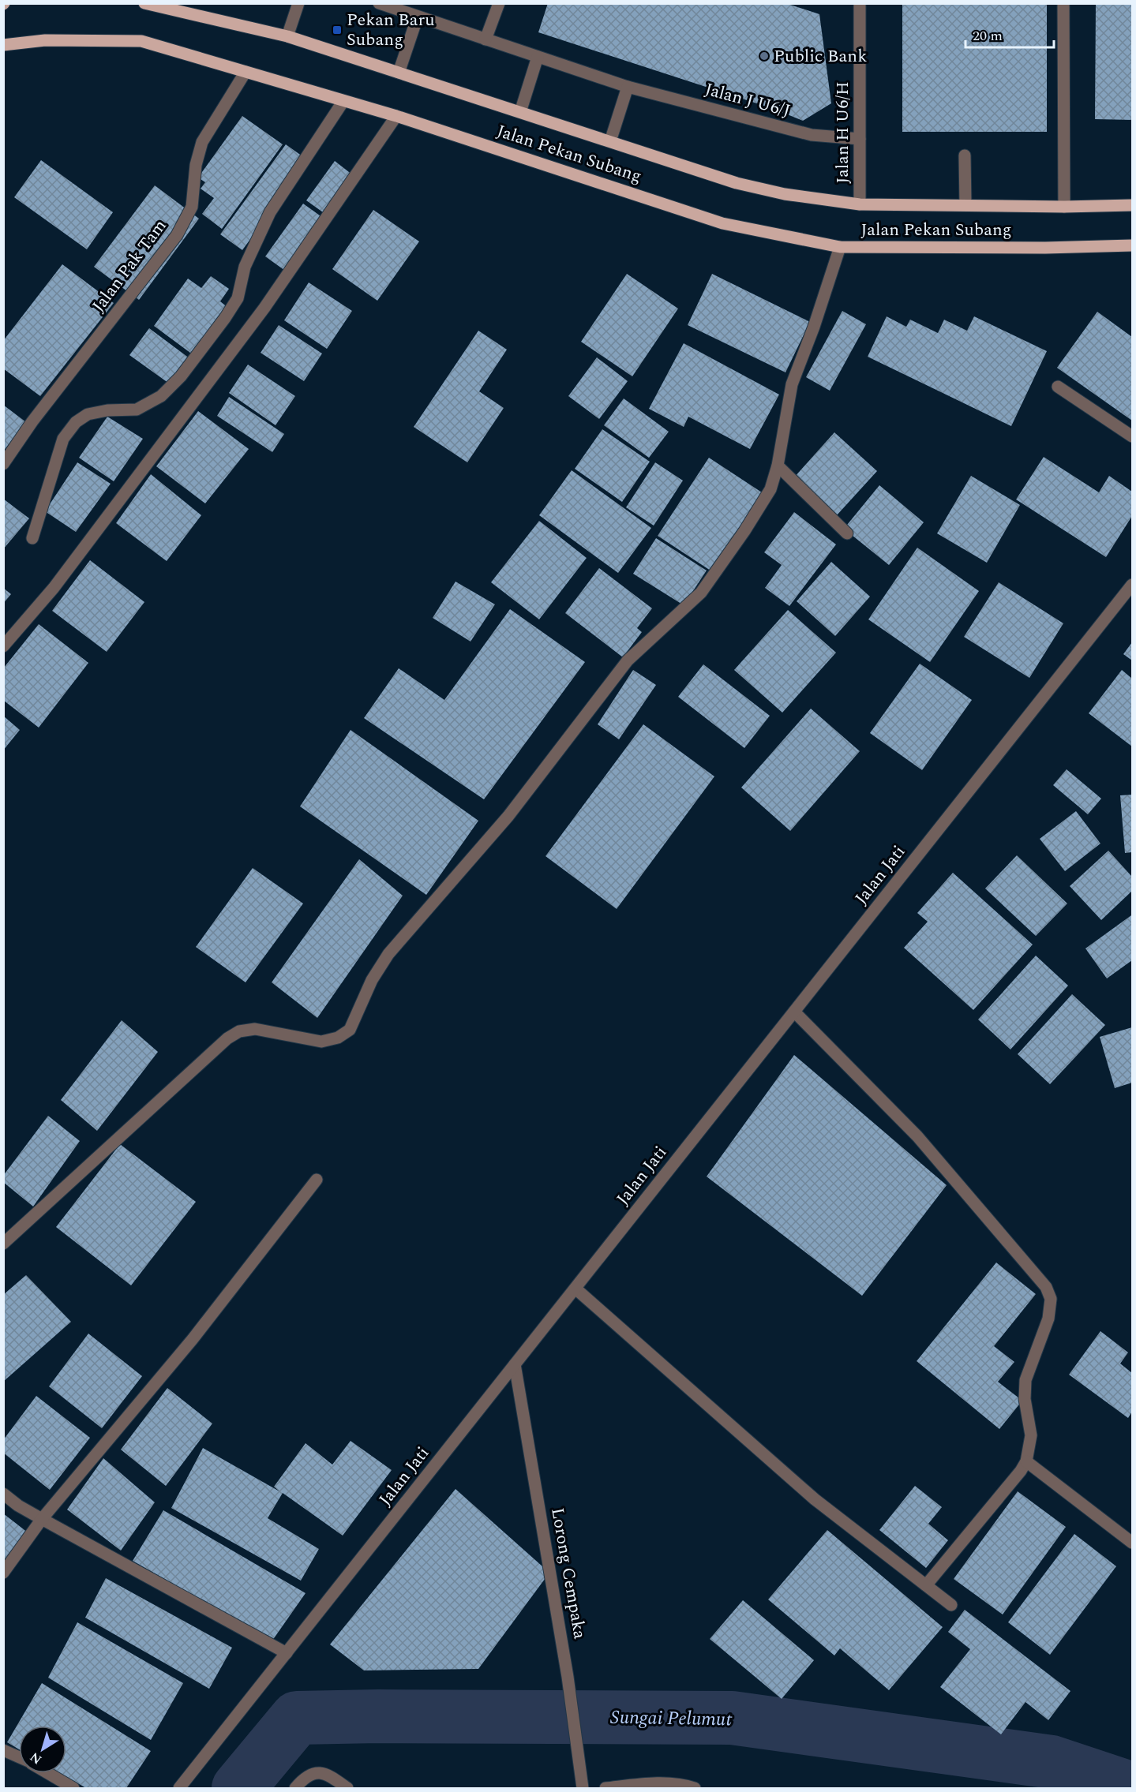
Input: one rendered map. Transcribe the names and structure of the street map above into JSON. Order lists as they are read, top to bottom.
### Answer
{
  "streets": {
    "main road": ["Jalan Pekan Subang"],
    "street": [
      "Jalan J U6/J",
      "Jalan H U6/H",
      "Jalan Pak Tam",
      "Jalan Jati",
      "Lorong Cempaka"
    ]
  },
  "crossings": [
    ["Jalan J U6/J", "Jalan H U6/H"],
    ["Jalan H U6/H", "Jalan Pekan Subang"],
    ["Jalan Pekan Subang", "Jalan Pak Tam"],
    ["Jalan Jati", "Lorong Cempaka"]
  ],
  "water": ["Sungai Pelumut"],
  "places": {
    "transit": ["Pekan Baru Subang"],
    "other": ["Public Bank"]
  },
  "scale_bar": "20 m",
  "north": "bottom left"
}
